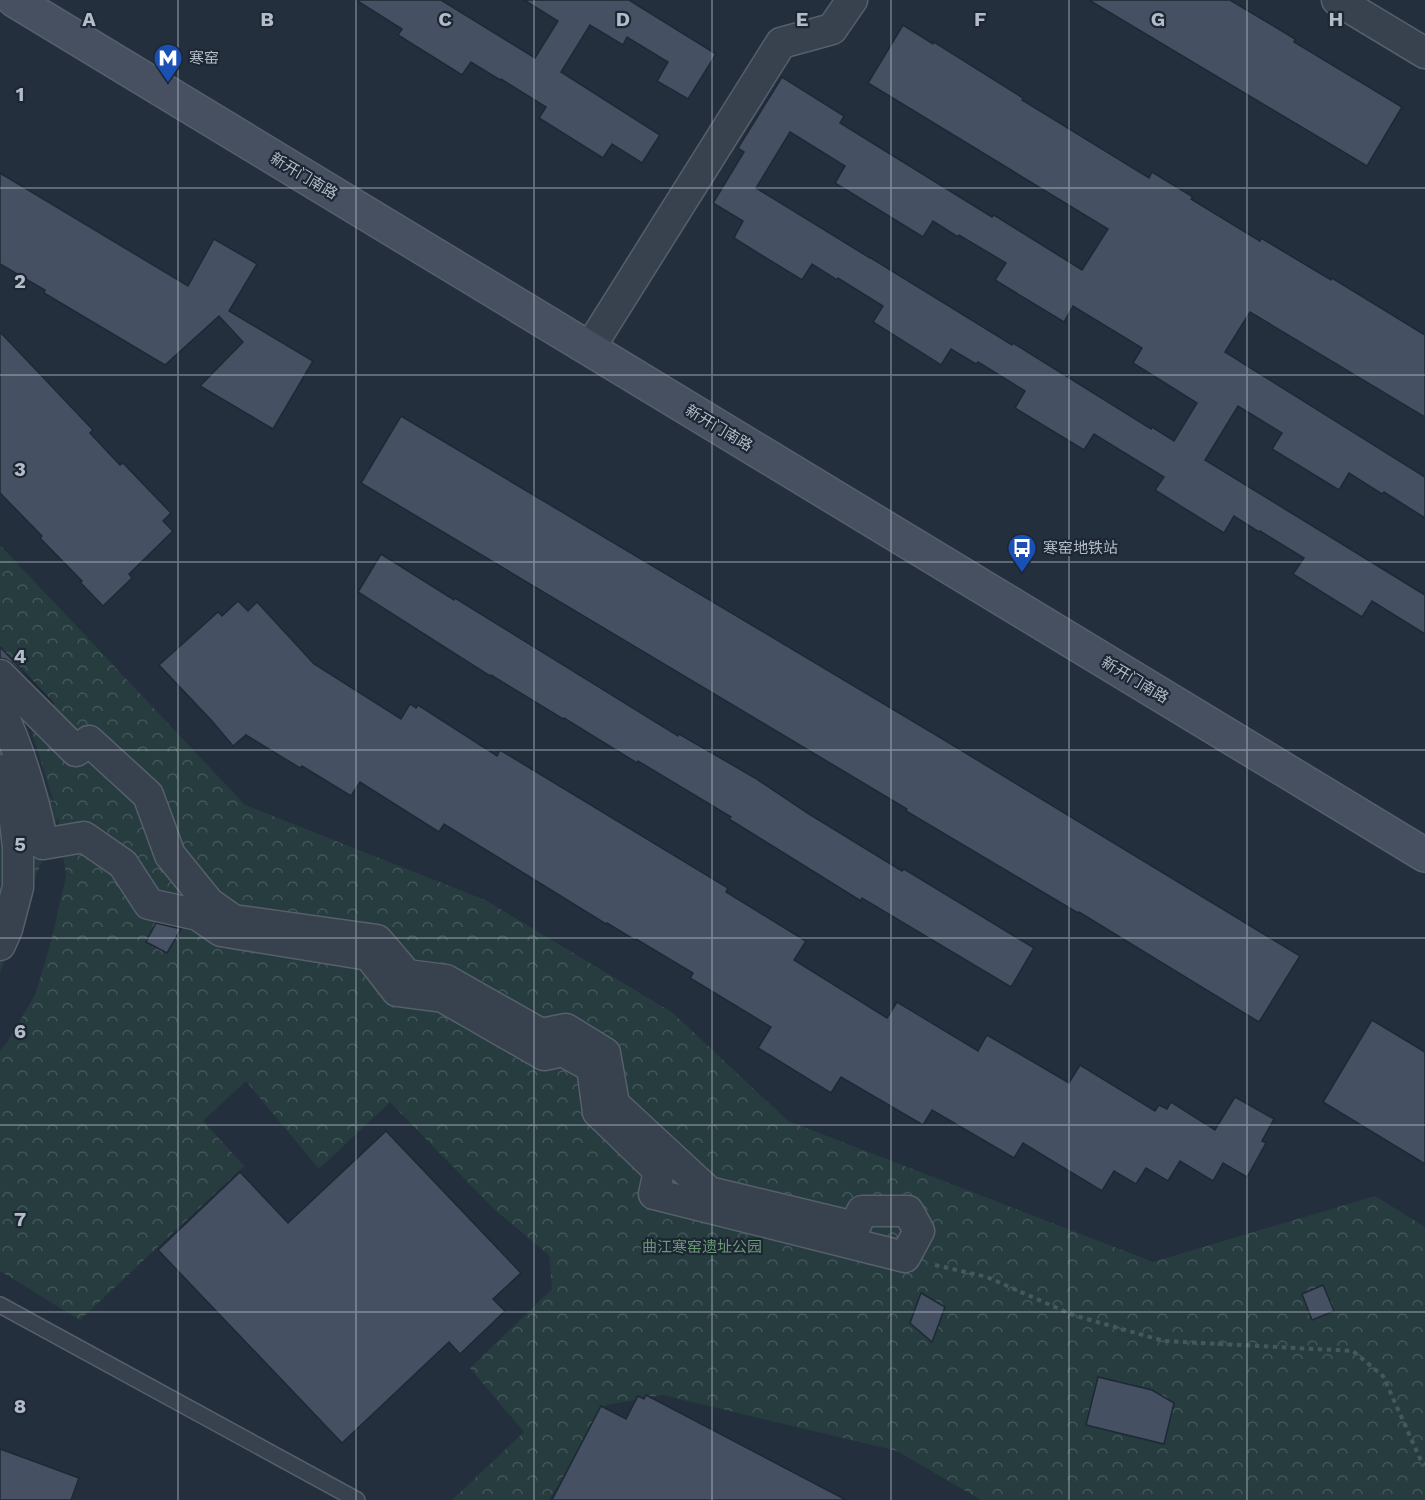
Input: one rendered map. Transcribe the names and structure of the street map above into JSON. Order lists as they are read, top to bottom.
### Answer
{
  "streets": {
    "street": ["新开门南路"]
  },
  "parks": ["曲江寒窑遗址公园"],
  "places": {
    "metro station": ["寒窑"],
    "bus stop": ["寒窑地铁站"]
  },
  "grid": {
    "columns": [
      "A",
      "B",
      "C",
      "D",
      "E",
      "F",
      "G",
      "H"
    ],
    "rows": [
      "1",
      "2",
      "3",
      "4",
      "5",
      "6",
      "7",
      "8"
    ]
  }
}
